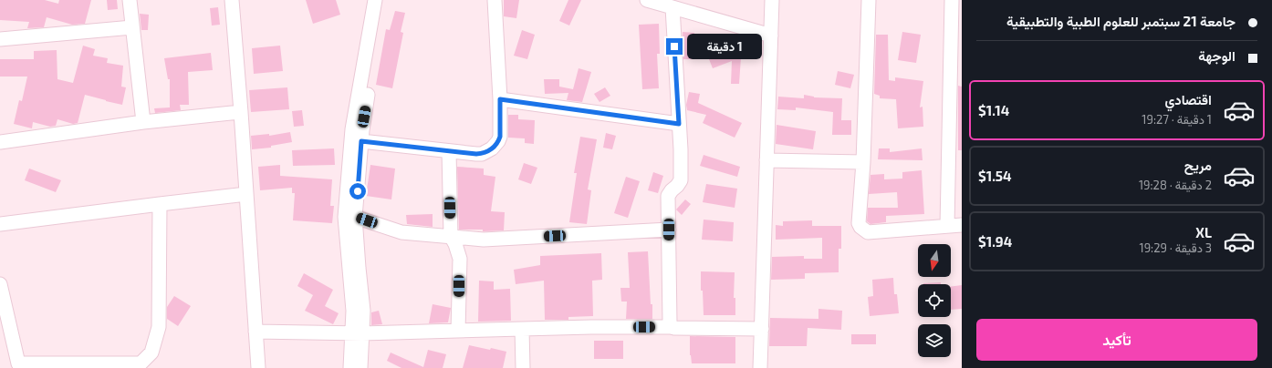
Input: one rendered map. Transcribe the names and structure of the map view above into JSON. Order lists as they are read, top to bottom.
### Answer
{
  "north": "bottom",
  "page": {
    "banner": ["جامعة 21 سبتمبر للعلوم الطبية والتطبيقية", "الوجهة"],
    "bubble": "1 دقيقة",
    "list": [
      {
        "name": "اقتصادي",
        "note": "1 دقيقة · 19:27",
        "value": "$1.14"
      },
      {
        "name": "مريح",
        "note": "2 دقيقة · 19:28",
        "value": "$1.54"
      },
      {
        "name": "XL",
        "note": "3 دقيقة · 19:29",
        "value": "$1.94"
      }
    ],
    "buttons": "تأكيد"
  }
}
